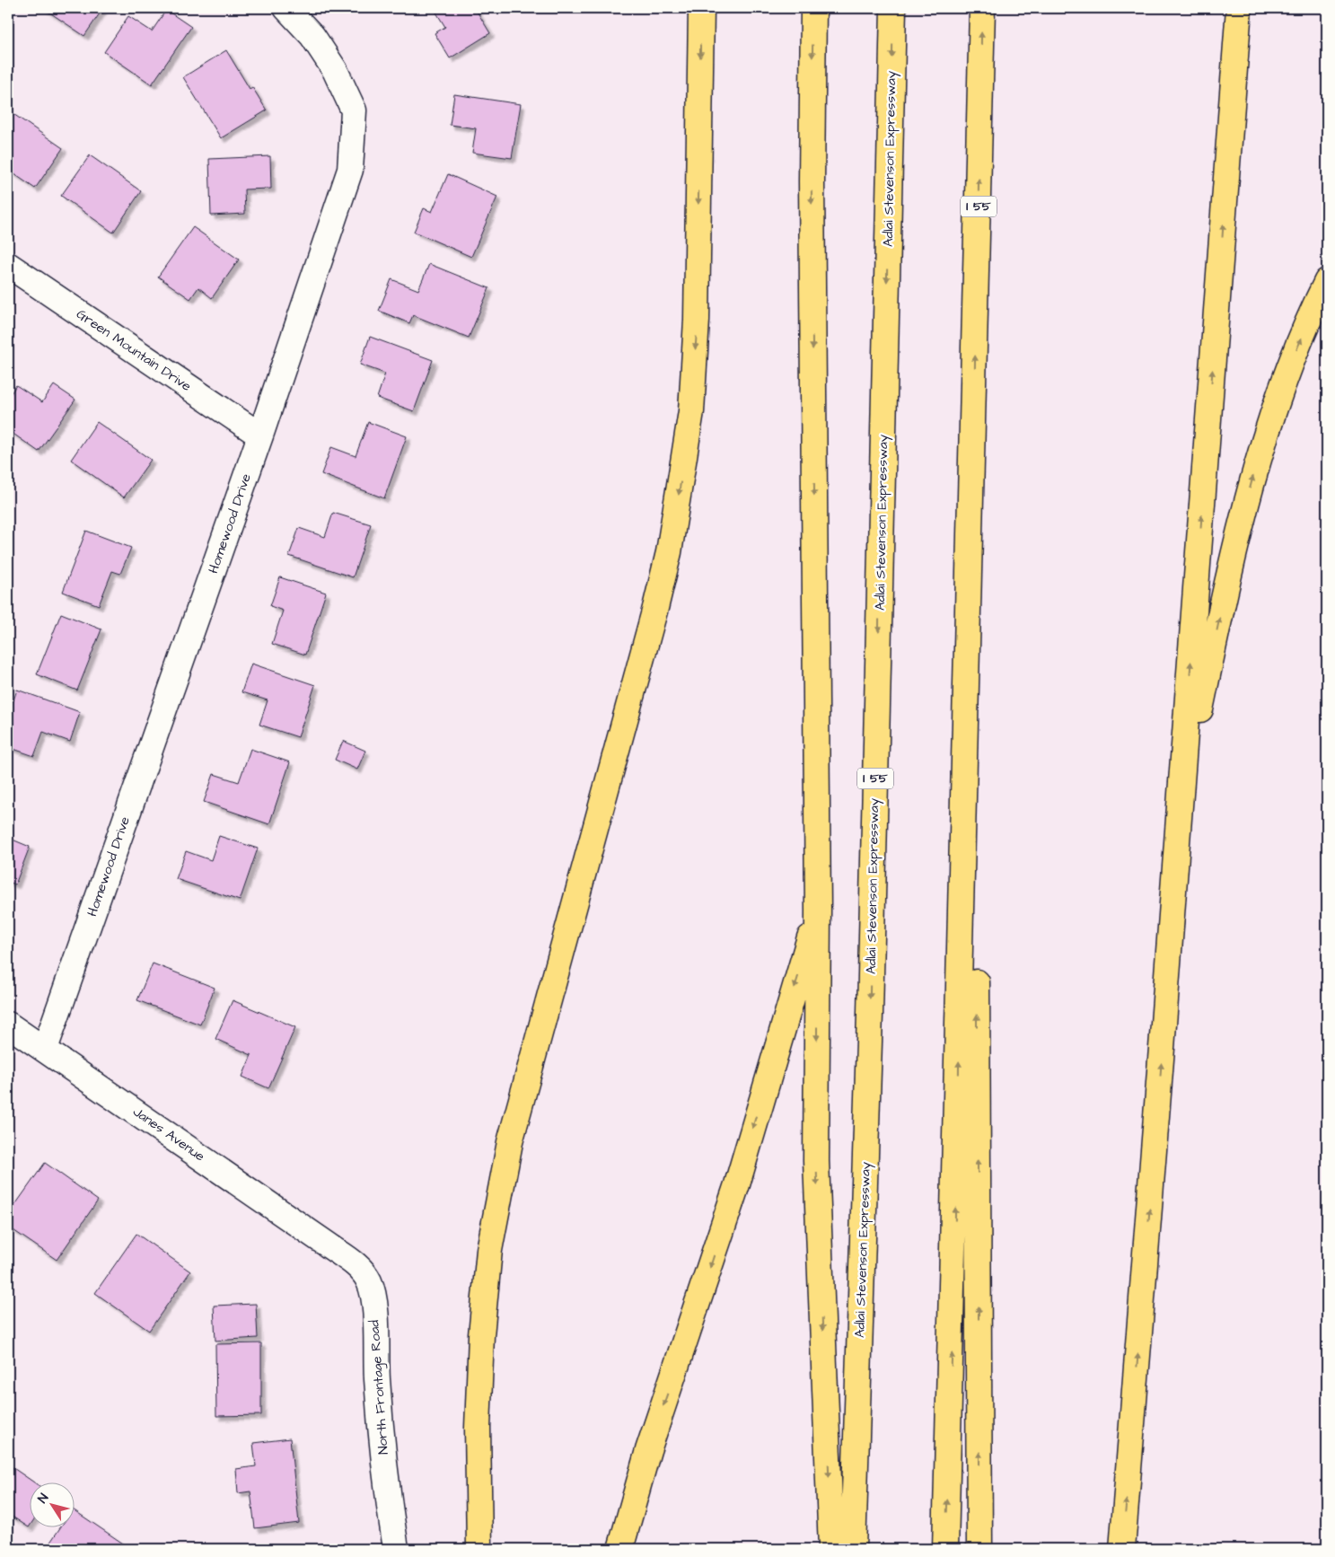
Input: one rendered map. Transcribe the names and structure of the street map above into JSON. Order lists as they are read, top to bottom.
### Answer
{
  "streets": {
    "highway": ["Adlai Stevenson Expressway", "I 55"],
    "street": [
      "Green Mountain Drive",
      "Homewood Drive",
      "Janes Avenue",
      "North Frontage Road"
    ]
  },
  "crossings": [
    ["Green Mountain Drive", "Homewood Drive"],
    ["Homewood Drive", "Janes Avenue"],
    ["Janes Avenue", "North Frontage Road"]
  ],
  "north": "top left"
}
